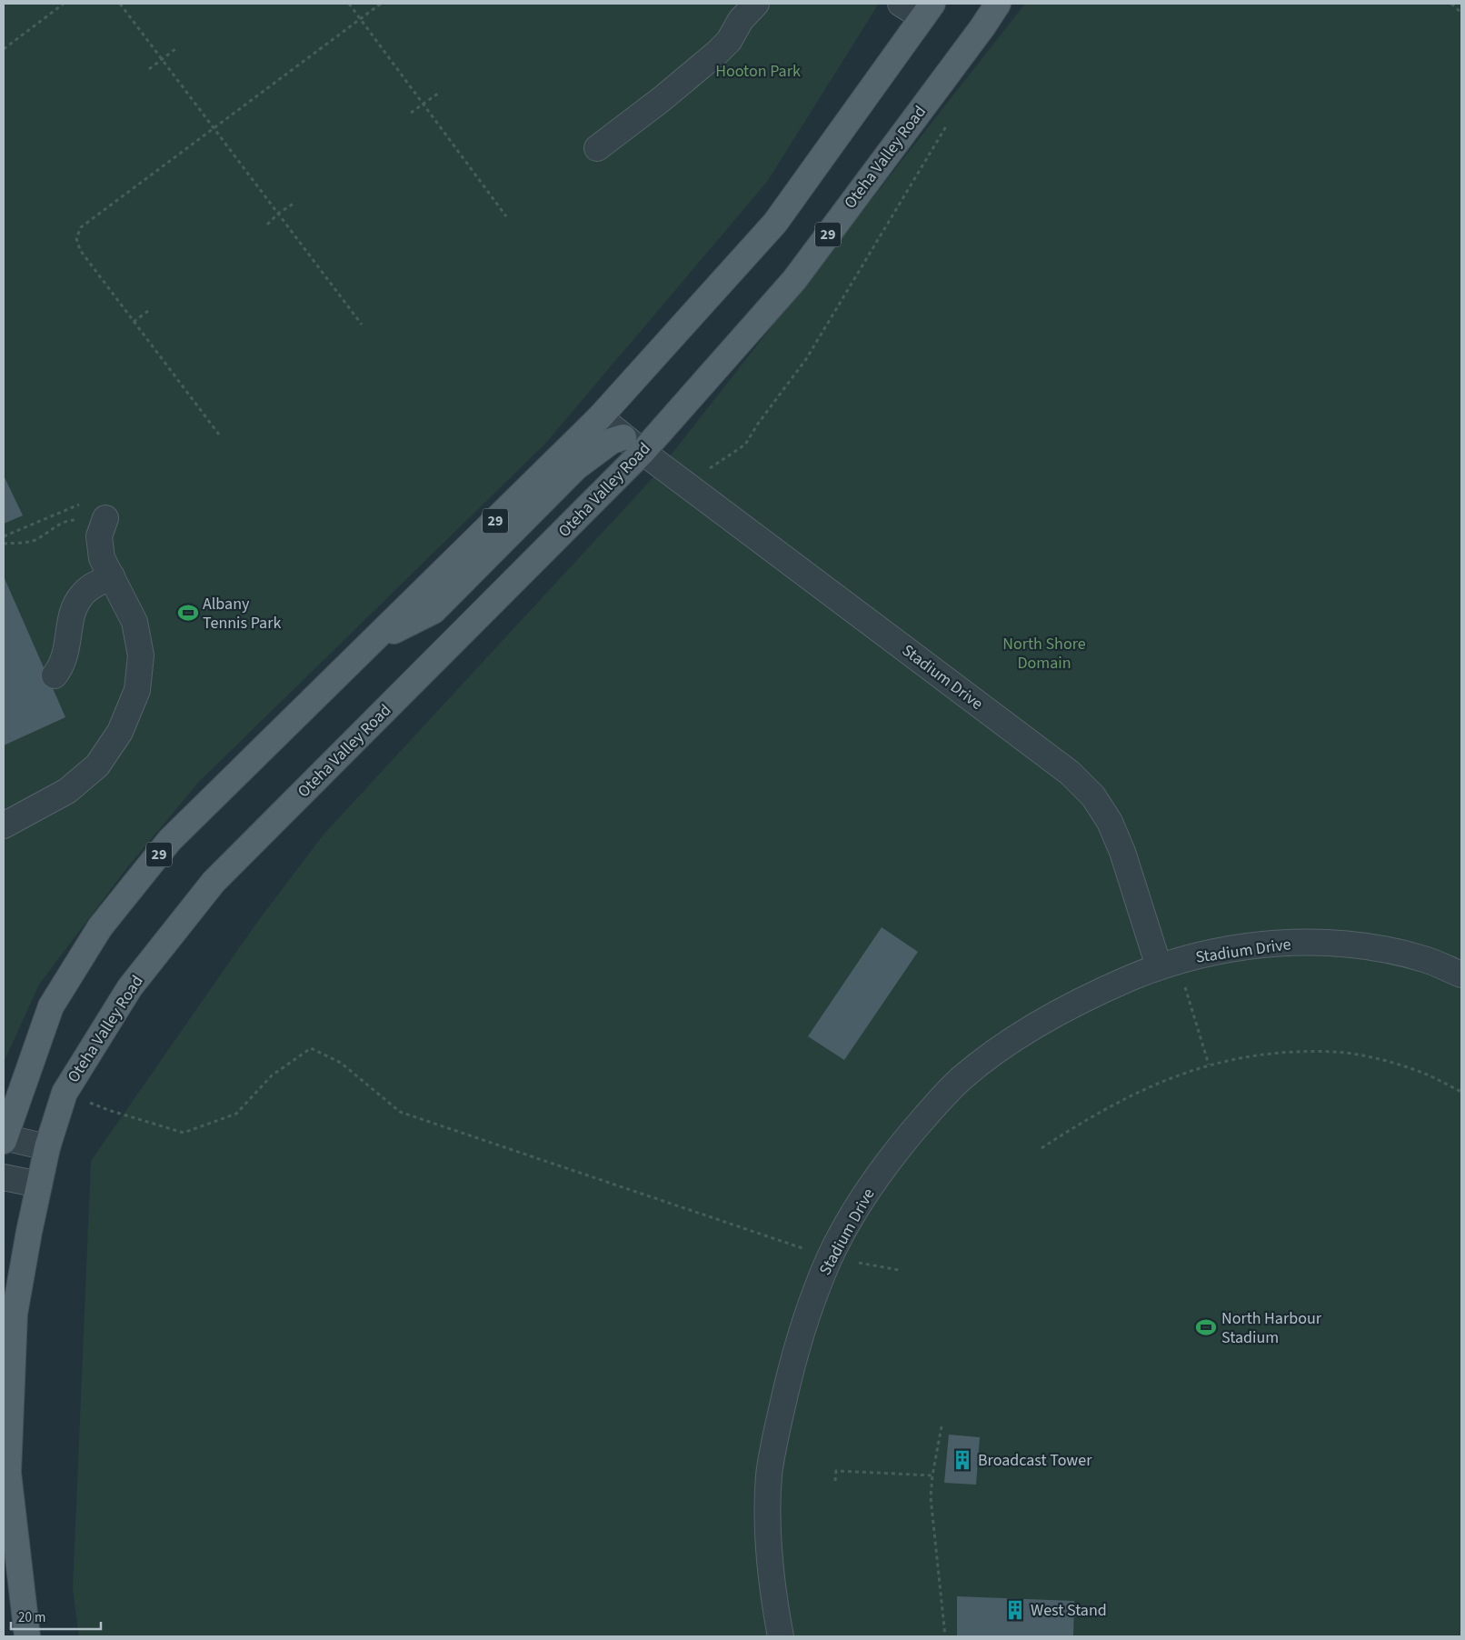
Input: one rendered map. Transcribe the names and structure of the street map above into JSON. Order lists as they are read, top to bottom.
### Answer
{
  "streets": {
    "main road": ["Oteha Valley Road", "29"],
    "street": ["Stadium Drive"]
  },
  "crossings": [
    ["Oteha Valley Road", "Stadium Drive"],
    ["29", "Stadium Drive"]
  ],
  "parks": ["Hooton Park", "North Shore Domain"],
  "places": {
    "sports": ["Albany Tennis Park", "North Harbour Stadium"],
    "building": ["Broadcast Tower", "West Stand"]
  },
  "scale_bar": "20 m"
}
